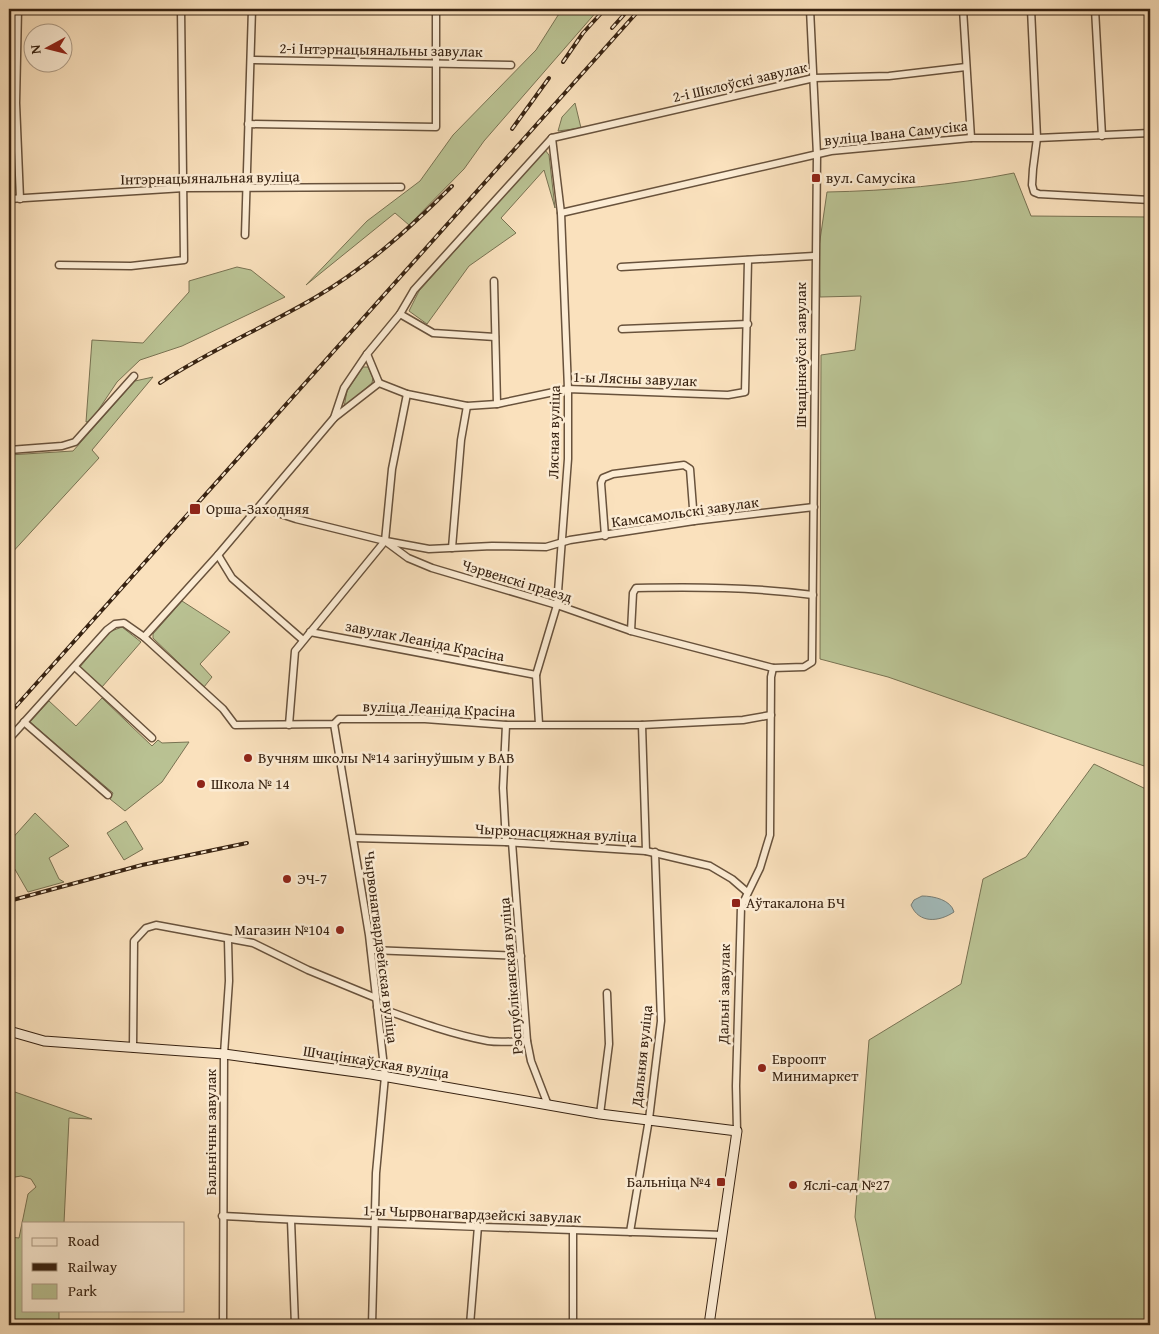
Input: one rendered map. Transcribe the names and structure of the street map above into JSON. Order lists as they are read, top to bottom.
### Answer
{
  "streets": {
    "street": [
      "2-і Інтэрнацыянальны завулак",
      "2-і Шклоўскі завулак",
      "вуліца Івана Самусіка",
      "Інтэрнацыянальная вуліца",
      "Шчацінкаўскі завулак",
      "1-ы Лясны завулак",
      "Лясная вуліца",
      "Камсамольскі завулак",
      "Чэрвенскі праезд",
      "завулак Леаніда Красіна",
      "вуліца Леаніда Красіна",
      "Чырвонасцяжная вуліца",
      "Чырвонагвардзейская вуліца",
      "Рэспубліканская вуліца",
      "Дальні завулак",
      "Дальняя вуліца",
      "Шчацінкаўская вуліца",
      "Бальнічны завулак",
      "1-ы Чырвонагвардзейскі завулак"
    ]
  },
  "crossings": [
    ["2-і Шклоўскі завулак", "Шчацінкаўскі завулак"],
    ["2-і Шклоўскі завулак", "Лясная вуліца"],
    ["вуліца Івана Самусіка", "Шчацінкаўскі завулак"],
    ["вуліца Івана Самусіка", "Лясная вуліца"],
    ["Шчацінкаўскі завулак", "Камсамольскі завулак"],
    ["Шчацінкаўскі завулак", "Чэрвенскі праезд"],
    ["Шчацінкаўскі завулак", "Дальні завулак"],
    ["1-ы Лясны завулак", "Лясная вуліца"],
    ["Лясная вуліца", "Камсамольскі завулак"],
    ["Лясная вуліца", "Чэрвенскі праезд"],
    ["Лясная вуліца", "завулак Леаніда Красіна"],
    ["Лясная вуліца", "вуліца Леаніда Красіна"],
    ["Камсамольскі завулак", "Чэрвенскі праезд"],
    ["Камсамольскі завулак", "завулак Леаніда Красіна"],
    ["Чэрвенскі праезд", "завулак Леаніда Красіна"],
    ["Чэрвенскі праезд", "Дальні завулак"],
    ["завулак Леаніда Красіна", "вуліца Леаніда Красіна"],
    ["вуліца Леаніда Красіна", "Чырвонагвардзейская вуліца"],
    ["вуліца Леаніда Красіна", "Рэспубліканская вуліца"],
    ["вуліца Леаніда Красіна", "Дальні завулак"],
    ["Чырвонасцяжная вуліца", "Чырвонагвардзейская вуліца"],
    ["Чырвонасцяжная вуліца", "Рэспубліканская вуліца"],
    ["Чырвонасцяжная вуліца", "Дальні завулак"],
    ["Чырвонасцяжная вуліца", "Дальняя вуліца"],
    ["Чырвонагвардзейская вуліца", "Шчацінкаўская вуліца"],
    ["Чырвонагвардзейская вуліца", "1-ы Чырвонагвардзейскі завулак"],
    ["Рэспубліканская вуліца", "Шчацінкаўская вуліца"],
    ["Дальні завулак", "Шчацінкаўская вуліца"],
    ["Дальні завулак", "1-ы Чырвонагвардзейскі завулак"],
    ["Дальняя вуліца", "Шчацінкаўская вуліца"],
    ["Дальняя вуліца", "1-ы Чырвонагвардзейскі завулак"],
    ["Шчацінкаўская вуліца", "Бальнічны завулак"],
    ["Бальнічны завулак", "1-ы Чырвонагвардзейскі завулак"]
  ],
  "places": {
    "transit": [
      "вул. Самусіка",
      "Орша-Заходняя",
      "Аўтакалона БЧ",
      "Бальніца №4"
    ],
    "other": [
      "Вучням школы №14 загінуўшым у ВАВ",
      "Школа № 14",
      "ЭЧ-7",
      "Магазин №104",
      "Евроопт Минимаркет",
      "Яслі-сад №27"
    ]
  },
  "legend": ["Road", "Railway", "Park"],
  "north": "left"
}
